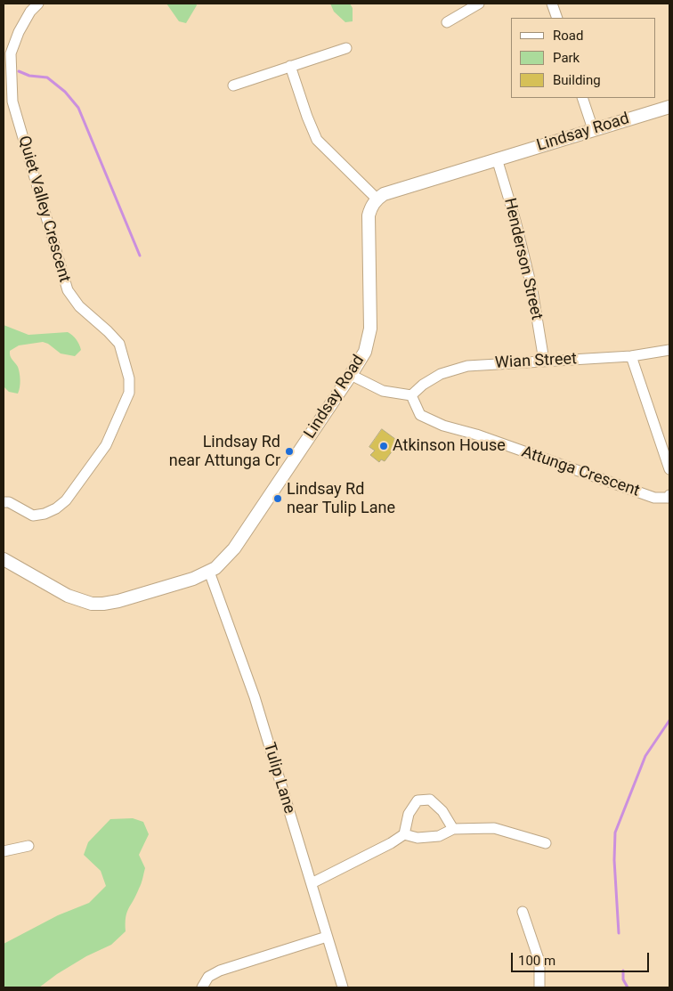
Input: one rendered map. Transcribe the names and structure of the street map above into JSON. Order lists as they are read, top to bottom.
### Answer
{
  "streets": {
    "street": [
      "Lindsay Road",
      "Quiet Valley Crescent",
      "Henderson Street",
      "Wian Street",
      "Attunga Crescent",
      "Tulip Lane"
    ]
  },
  "crossings": [
    ["Lindsay Road", "Henderson Street"],
    ["Lindsay Road", "Tulip Lane"],
    ["Henderson Street", "Wian Street"],
    ["Wian Street", "Attunga Crescent"]
  ],
  "places": ["Atkinson House", "Lindsay Rd near Attunga Cr", "Lindsay Rd near Tulip Lane"],
  "legend": ["Road", "Park", "Building"],
  "scale_bar": "100 m"
}
